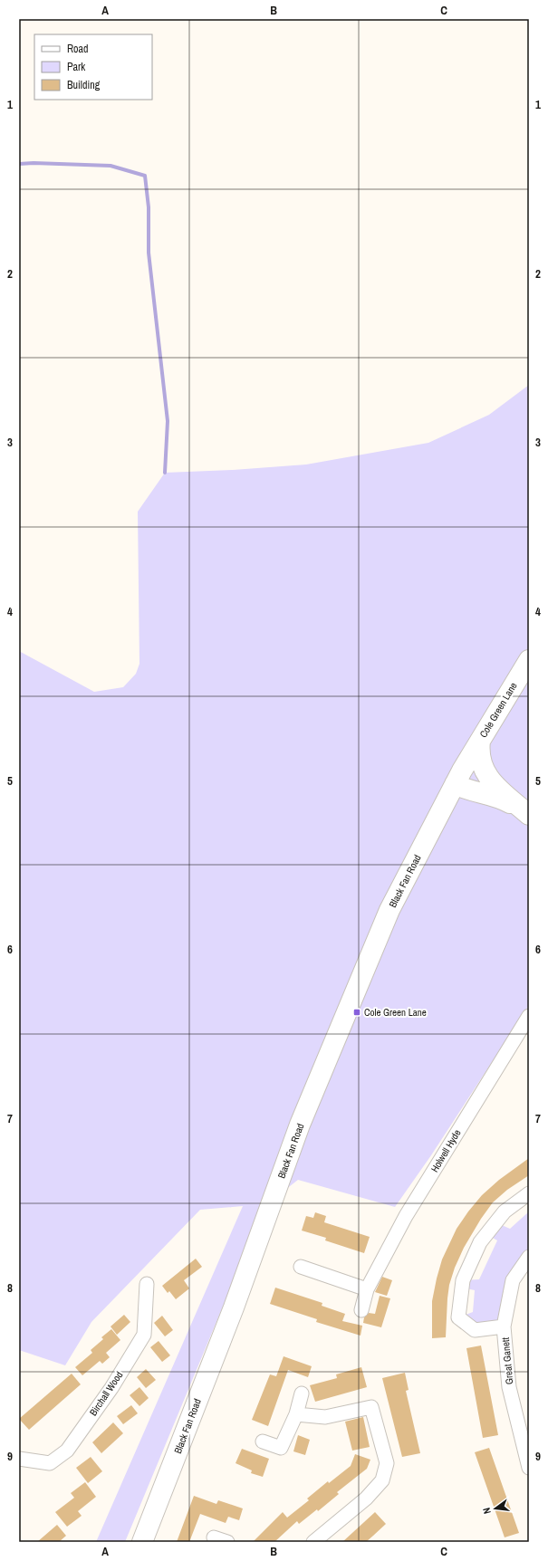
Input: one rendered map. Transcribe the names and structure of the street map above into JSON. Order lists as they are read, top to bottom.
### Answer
{
  "streets": {
    "main road": ["Cole Green Lane", "Black Fan Road"],
    "street": ["Holwell Hyde", "Great Ganett", "Birchall Wood"]
  },
  "crossings": [
    ["Cole Green Lane", "Black Fan Road"]
  ],
  "places": {
    "transit": ["Cole Green Lane"]
  },
  "legend": ["Road", "Park", "Building"],
  "north": "left",
  "grid": {
    "columns": ["A", "B", "C"],
    "rows": [
      "1",
      "2",
      "3",
      "4",
      "5",
      "6",
      "7",
      "8",
      "9"
    ]
  }
}
